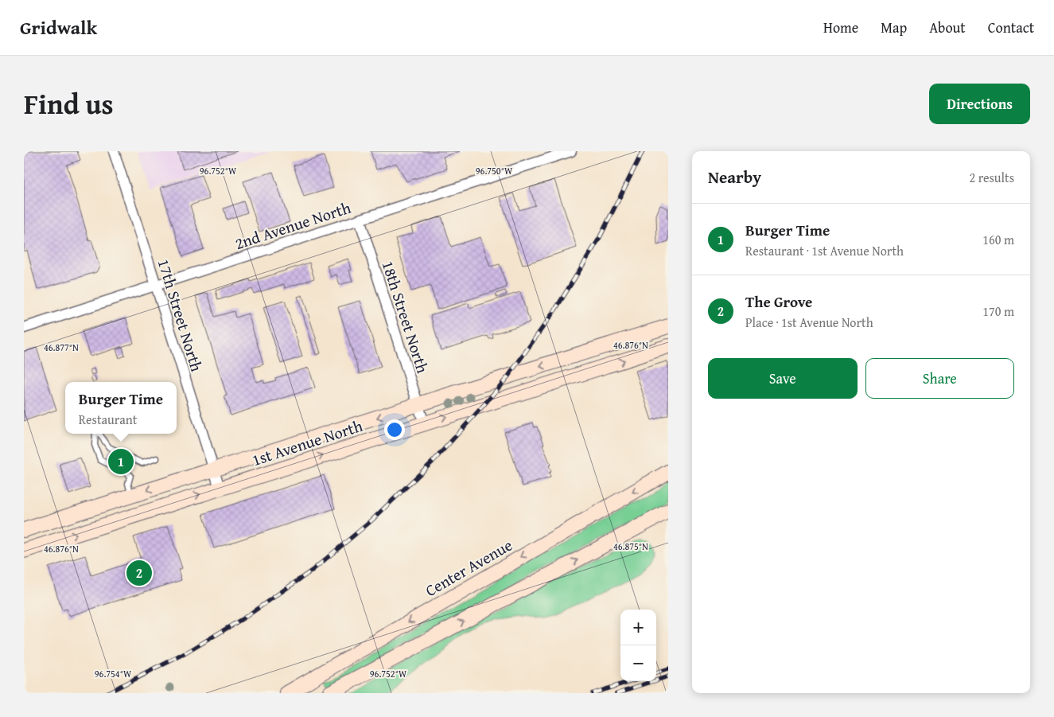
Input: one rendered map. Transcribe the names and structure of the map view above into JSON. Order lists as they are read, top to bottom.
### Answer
{
  "streets": {
    "main road": ["1st Avenue North", "Center Avenue"],
    "street": ["2nd Avenue North", "17th Street North", "18th Street North"]
  },
  "crossings": [
    ["2nd Avenue North", "17th Street North"],
    ["2nd Avenue North", "18th Street North"],
    ["17th Street North", "1st Avenue North"],
    ["18th Street North", "1st Avenue North"]
  ],
  "page": {
    "header": "Gridwalk",
    "nav": [
      "Home",
      "Map",
      "About",
      "Contact"
    ],
    "title": "Find us",
    "buttons": [
      "Directions",
      ["Save", "Share"]
    ],
    "heading": ["Nearby", "2 results"],
    "list": [
      {
        "mark": "1",
        "name": "Burger Time",
        "note": "Restaurant · 1st Avenue North",
        "value": "160 m"
      },
      {
        "mark": "2",
        "name": "The Grove",
        "note": "Place · 1st Avenue North",
        "value": "170 m"
      }
    ],
    "popup": ["Burger Time", "Restaurant"],
    "pins": ["1", "2"],
    "map_buttons": ["+", "−"]
  },
  "coordinates": [
    "96.752°W",
    "96.750°W",
    "46.876°N",
    "46.877°N",
    "46.875°N",
    "96.754°W"
  ]
}
